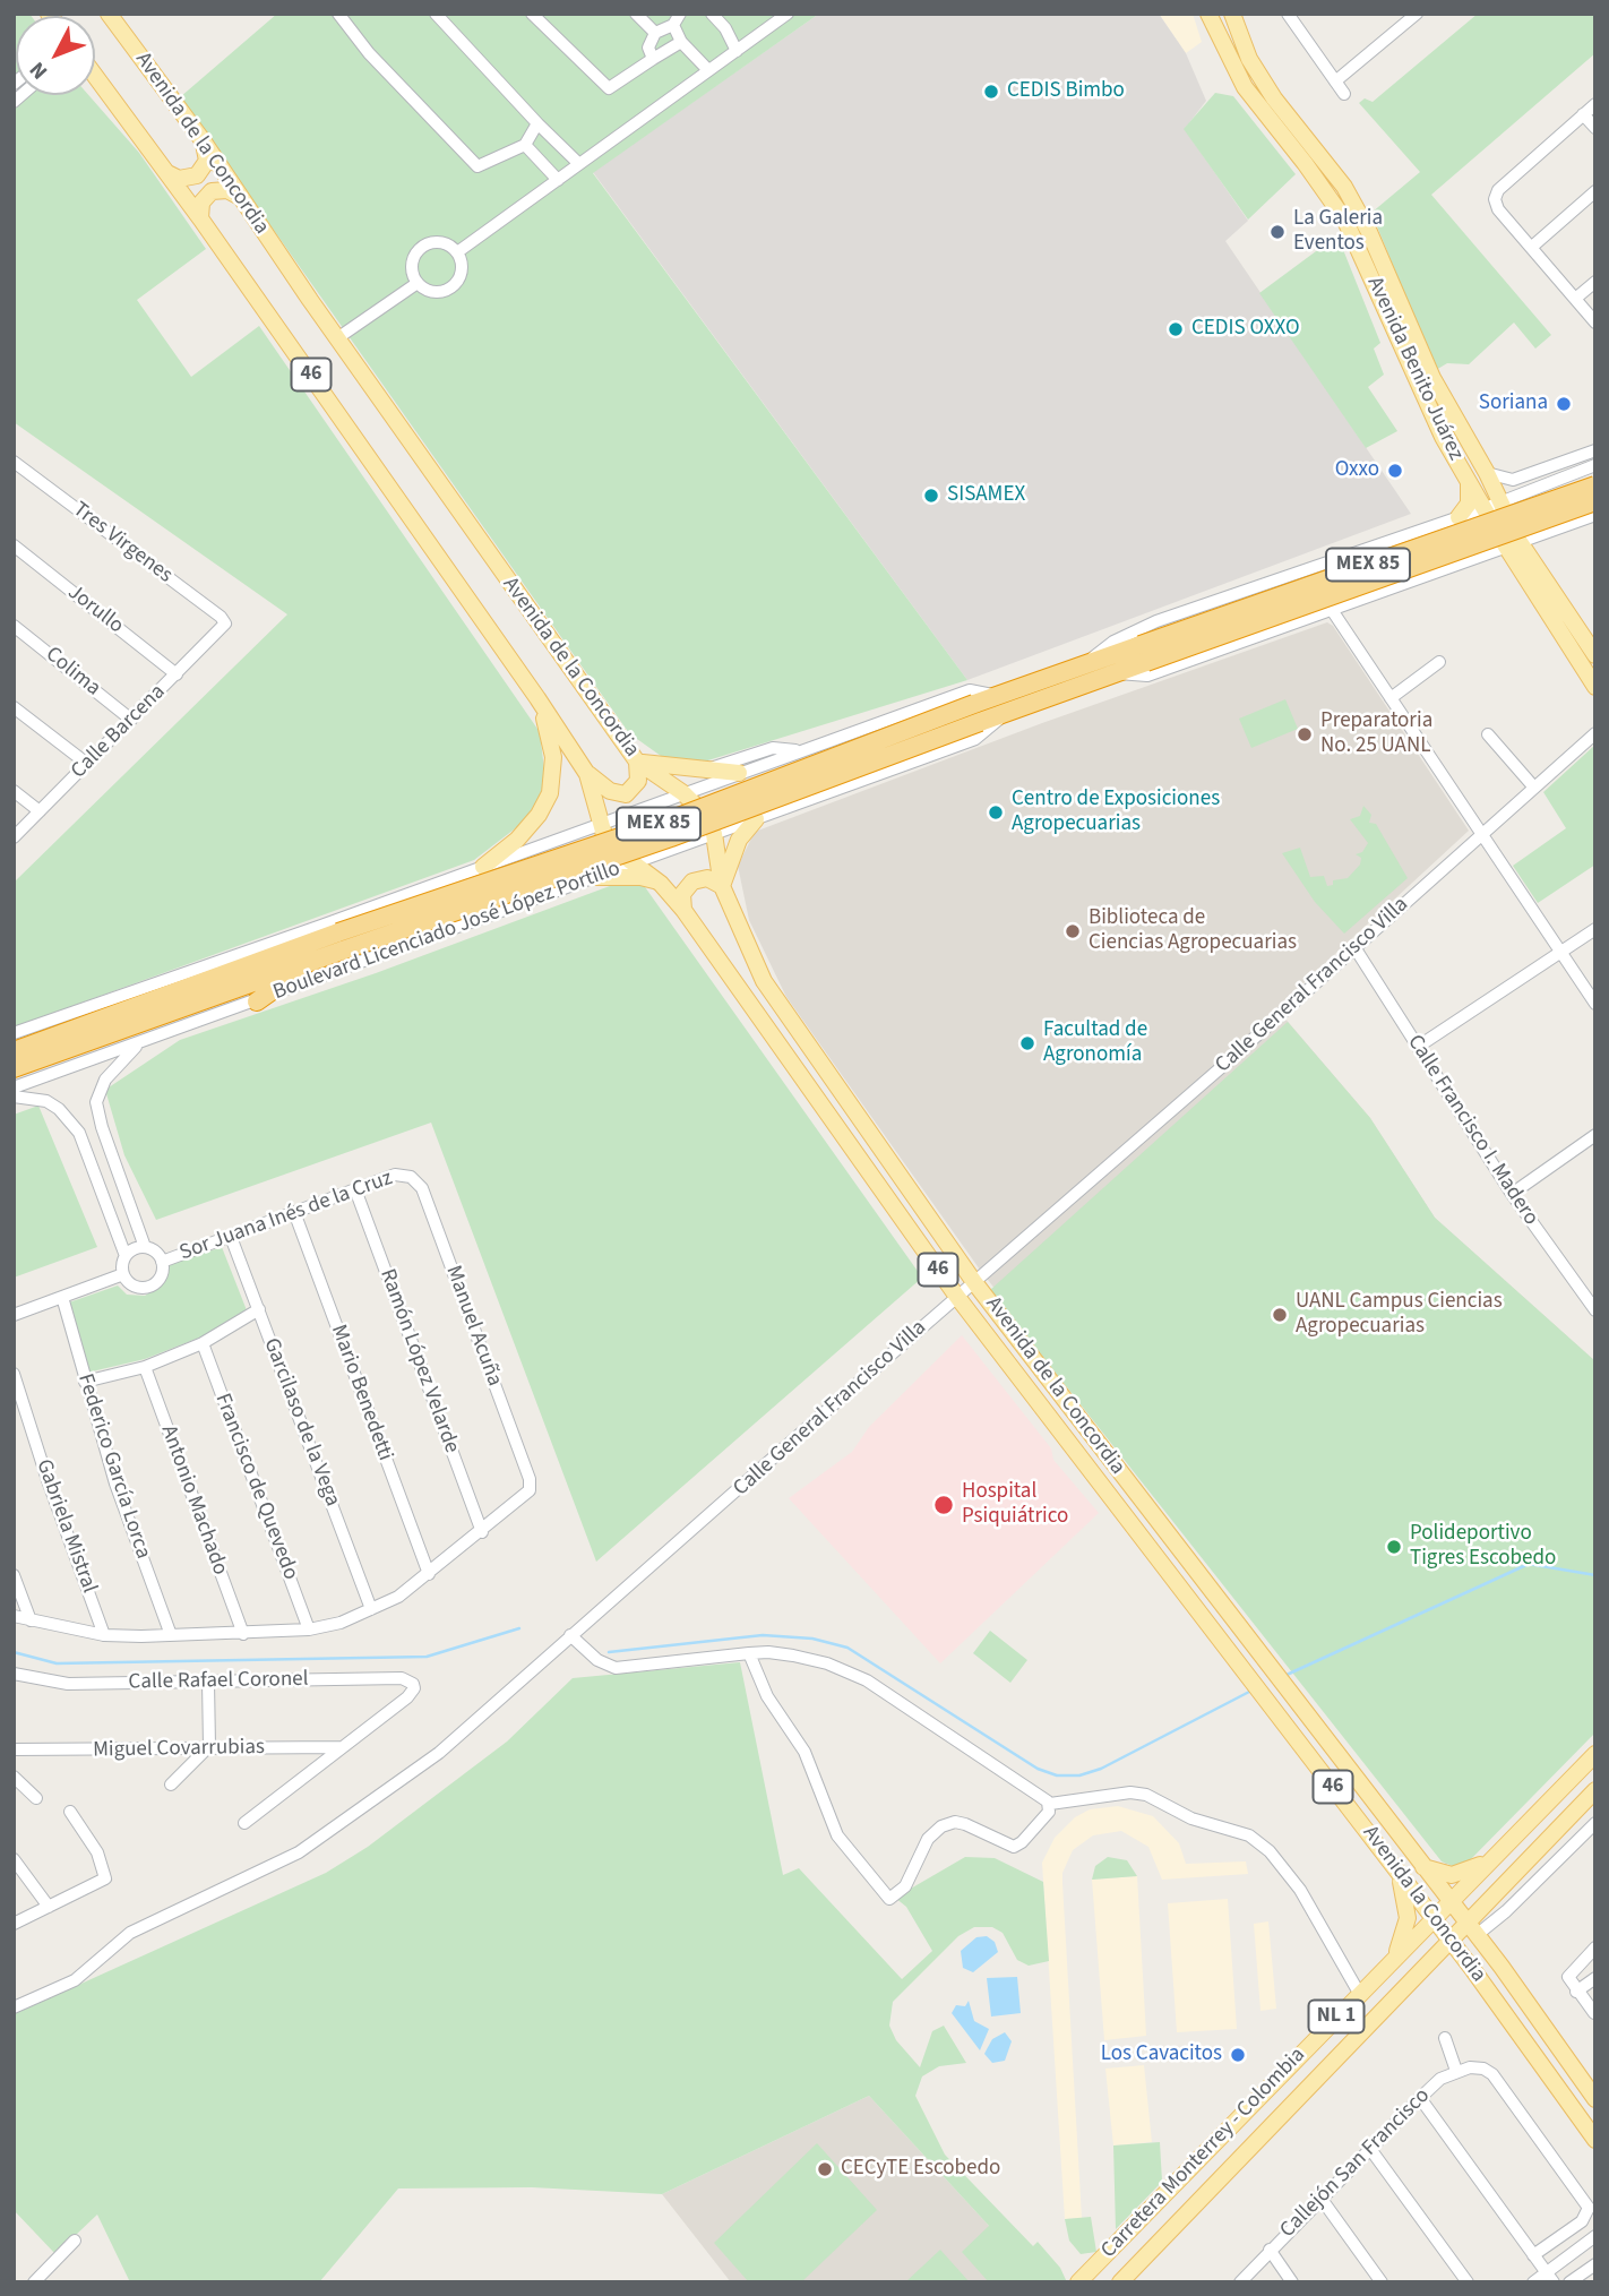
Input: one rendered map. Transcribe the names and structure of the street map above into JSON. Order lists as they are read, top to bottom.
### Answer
{
  "streets": {
    "highway": ["MEX 85", "Boulevard Licenciado José López Portillo"],
    "main road": [
      "Avenida de la Concordia",
      "Avenida Benito Juárez",
      "46",
      "Avenida la Concordia",
      "NL 1",
      "Carretera Monterrey - Colombia"
    ],
    "street": [
      "Tres Virgenes",
      "Jorullo",
      "Colima",
      "Calle Barcena",
      "Calle General Francisco Villa",
      "Calle Francisco I. Madero",
      "Sor Juana Inés de la Cruz",
      "Manuel Acuña",
      "Ramón López Velarde",
      "Mario Benedetti",
      "Garcilaso de la Vega",
      "Federico García Lorca",
      "Francisco de Quevedo",
      "Antonio Machado",
      "Gabriela Mistral",
      "Calle Rafael Coronel",
      "Miguel Covarrubias",
      "Callejón San Francisco"
    ]
  },
  "crossings": [
    ["Avenida de la Concordia", "Boulevard Licenciado José López Portillo"],
    ["Avenida de la Concordia", "Calle General Francisco Villa"],
    ["Avenida de la Concordia", "Avenida la Concordia"],
    ["Avenida Benito Juárez", "Boulevard Licenciado José López Portillo"],
    ["Tres Virgenes", "Calle Barcena"],
    ["Jorullo", "Calle Barcena"],
    ["Colima", "Calle Barcena"],
    ["Calle General Francisco Villa", "Calle Francisco I. Madero"],
    ["Sor Juana Inés de la Cruz", "Manuel Acuña"],
    ["Sor Juana Inés de la Cruz", "Ramón López Velarde"],
    ["Sor Juana Inés de la Cruz", "Mario Benedetti"],
    ["Sor Juana Inés de la Cruz", "Garcilaso de la Vega"],
    ["Manuel Acuña", "Ramón López Velarde"],
    ["Calle Rafael Coronel", "Miguel Covarrubias"],
    ["Avenida la Concordia", "Carretera Monterrey - Colombia"]
  ],
  "places": [
    "CEDIS Bimbo",
    "La Galeria Eventos",
    "CEDIS OXXO",
    "Soriana",
    "Oxxo",
    "SISAMEX",
    "Preparatoria No. 25 UANL",
    "Centro de Exposiciones Agropecuarias",
    "Biblioteca de Ciencias Agropecuarias",
    "Facultad de Agronomía",
    "UANL Campus Ciencias Agropecuarias",
    "Hospital Psiquiátrico",
    "Polideportivo Tigres Escobedo",
    "Los Cavacitos",
    "CECyTE Escobedo"
  ],
  "north": "bottom left"
}
